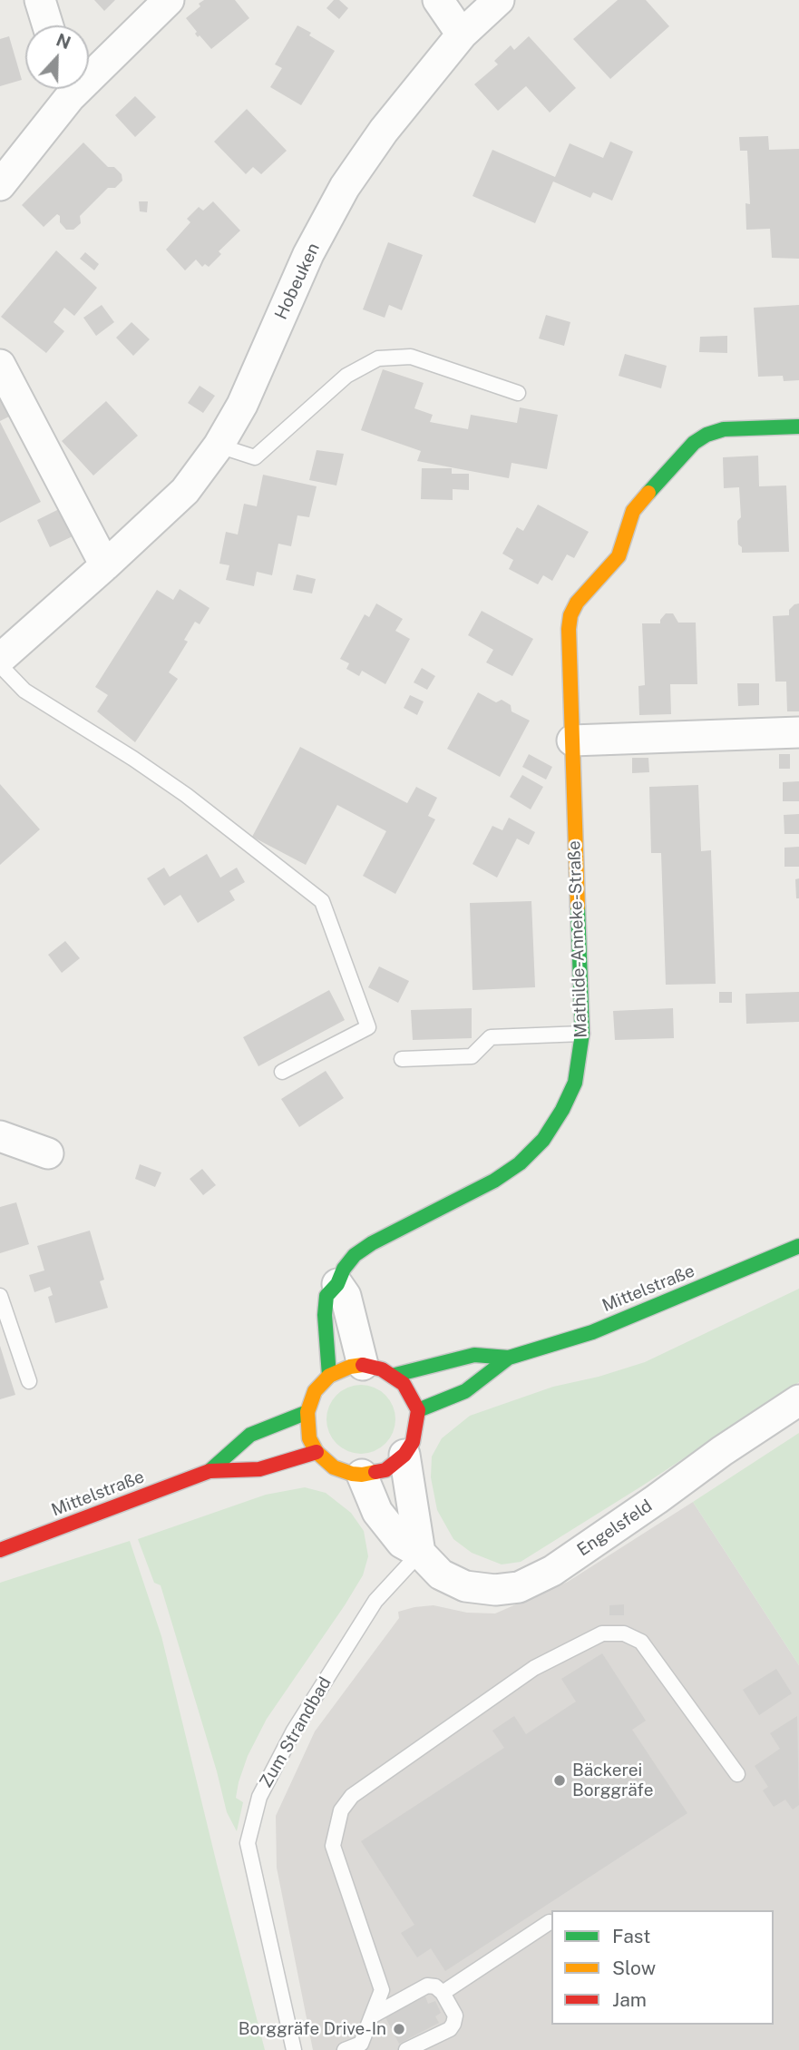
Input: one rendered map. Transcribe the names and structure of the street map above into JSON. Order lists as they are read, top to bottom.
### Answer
{
  "streets": {
    "main road": ["Mathilde-Anneke-Straße", "Mittelstraße"],
    "street": ["Hobeuken", "Engelsfeld"],
    "lane": ["Zum Strandbad"]
  },
  "crossings": [
    ["Mathilde-Anneke-Straße", "Mittelstraße"],
    ["Mathilde-Anneke-Straße", "Engelsfeld"],
    ["Mittelstraße", "Engelsfeld"],
    ["Engelsfeld", "Zum Strandbad"]
  ],
  "places": ["Bäckerei Borggräfe", "Borggräfe Drive-In"],
  "legend": ["Fast", "Slow", "Jam"],
  "north": "top"
}
